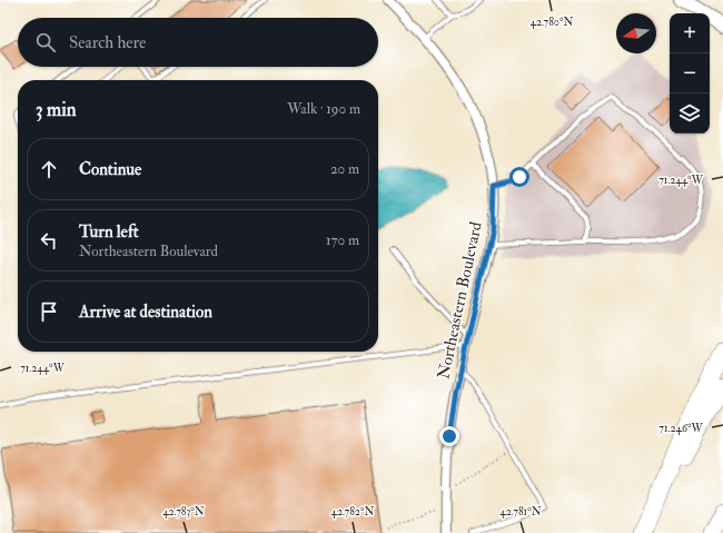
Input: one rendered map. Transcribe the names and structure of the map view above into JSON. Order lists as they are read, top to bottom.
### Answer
{
  "streets": {
    "street": ["Northeastern Boulevard"]
  },
  "north": "left",
  "page": {
    "map_buttons": ["+", "−"],
    "search": "Search here",
    "heading": ["3 min", "Walk · 190 m"],
    "list": [
      ["Continue", "20 m"],
      ["Turn left", "Northeastern Boulevard", "170 m"],
      "Arrive at destination"
    ]
  },
  "coordinates": [
    "42.780°N",
    "71.244°W",
    "71.246°W",
    "42.783°N",
    "42.782°N",
    "42.781°N"
  ]
}
